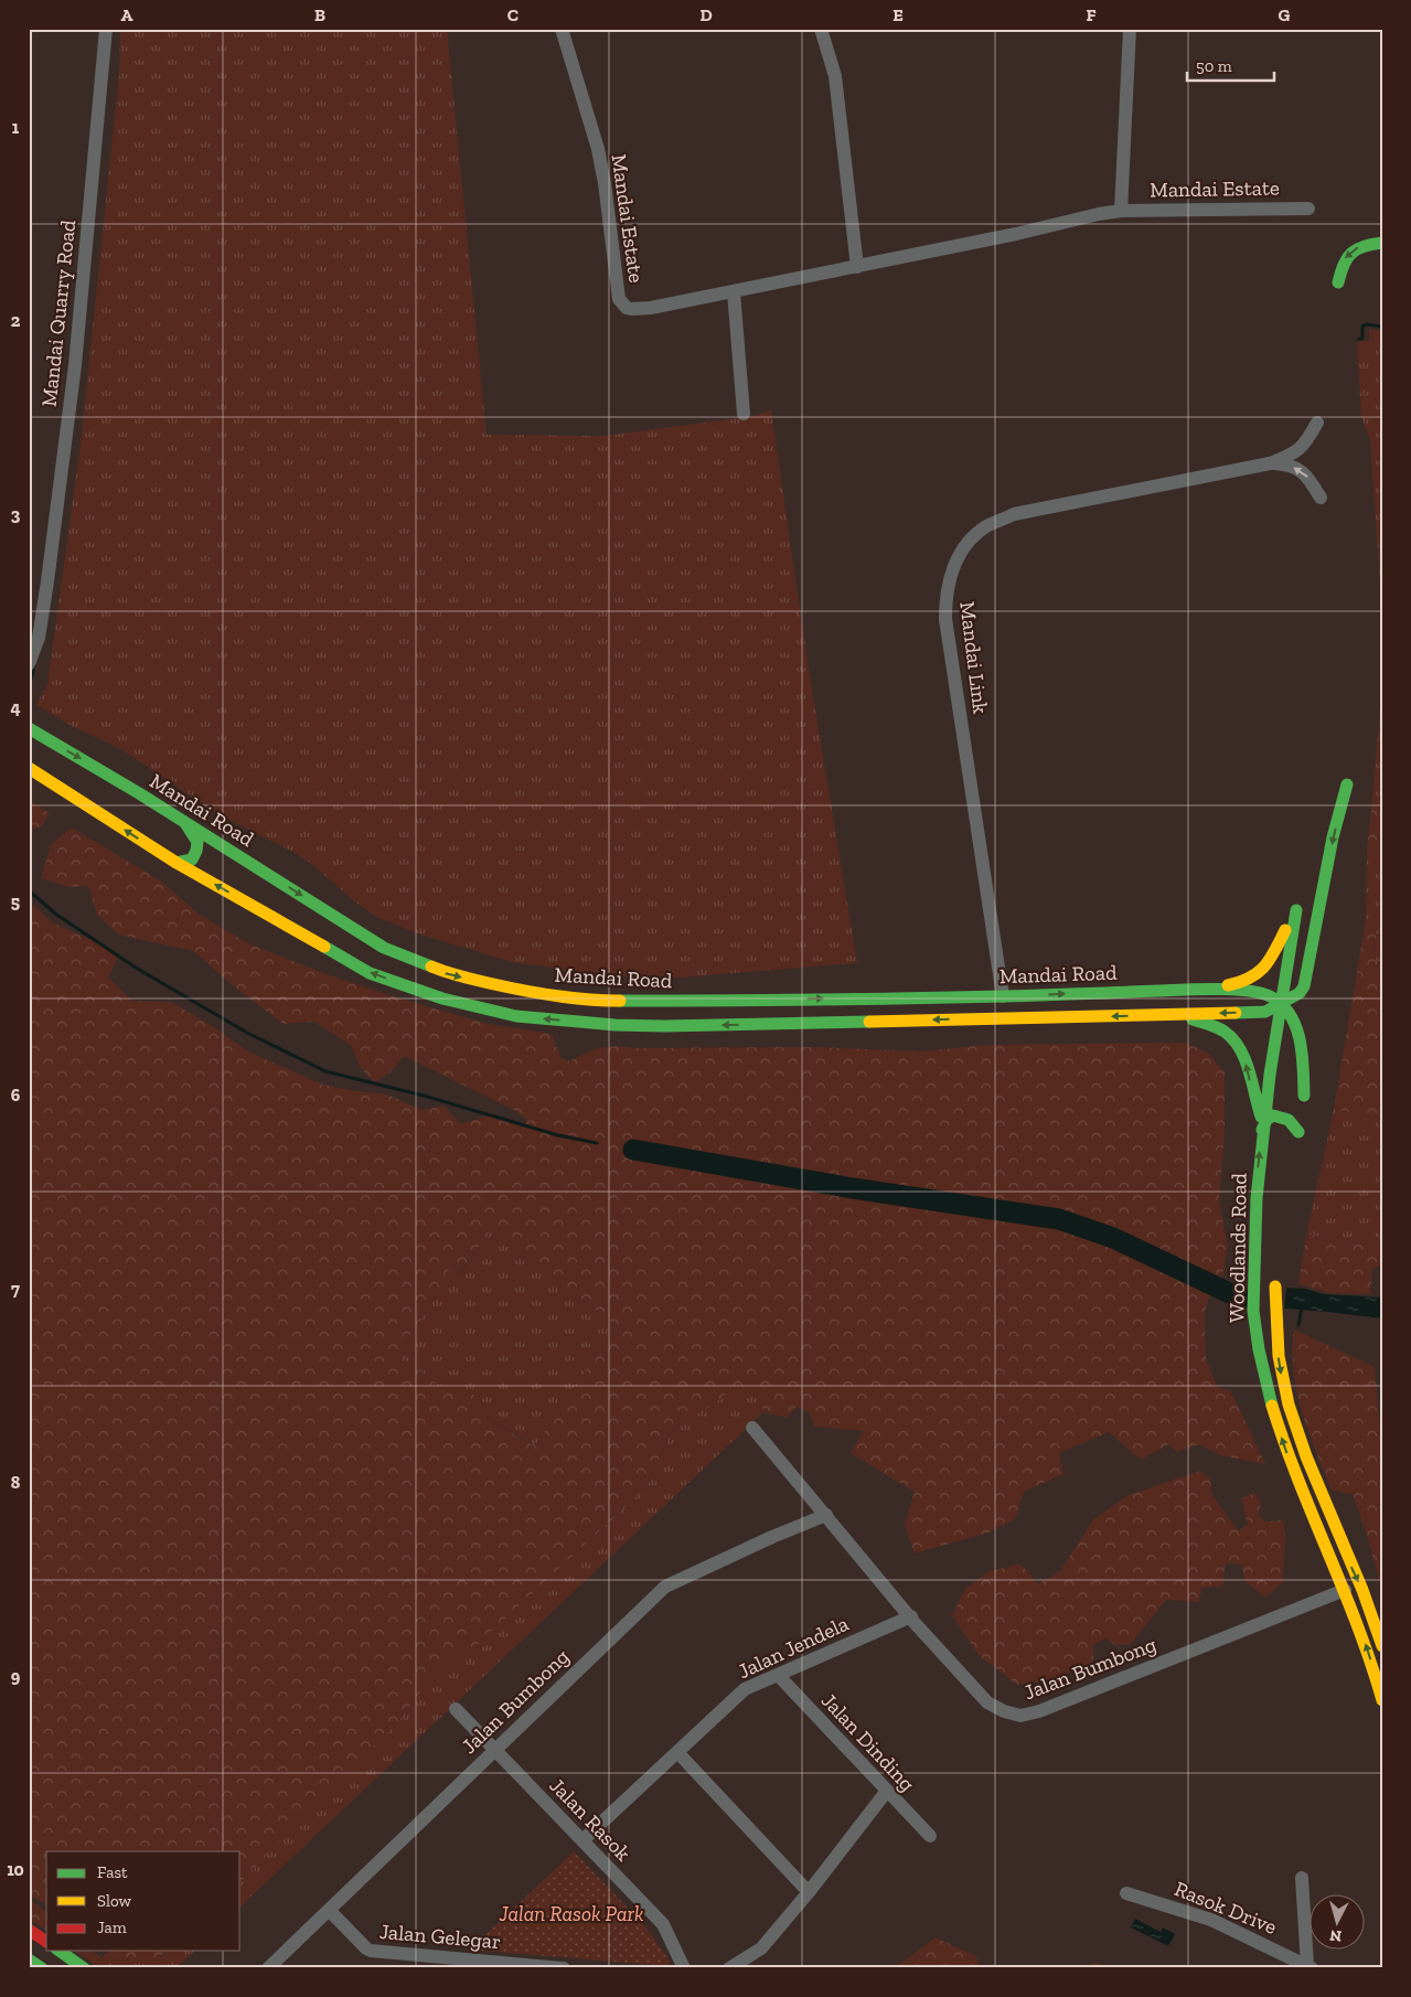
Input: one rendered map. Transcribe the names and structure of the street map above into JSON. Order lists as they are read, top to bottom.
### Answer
{
  "streets": {
    "main road": ["Mandai Road", "Woodlands Road"],
    "street": [
      "Mandai Estate",
      "Mandai Quarry Road",
      "Mandai Link",
      "Jalan Jendela",
      "Jalan Bumbong",
      "Jalan Dinding",
      "Jalan Rasok",
      "Rasok Drive",
      "Jalan Gelegar"
    ]
  },
  "crossings": [
    ["Mandai Link", "Mandai Road"],
    ["Mandai Road", "Woodlands Road"],
    ["Woodlands Road", "Jalan Bumbong"],
    ["Jalan Jendela", "Jalan Bumbong"],
    ["Jalan Jendela", "Jalan Dinding"],
    ["Jalan Jendela", "Jalan Rasok"],
    ["Jalan Bumbong", "Jalan Rasok"],
    ["Jalan Bumbong", "Jalan Gelegar"]
  ],
  "parks": ["Jalan Rasok Park"],
  "legend": ["Fast", "Slow", "Jam"],
  "scale_bar": "50 m",
  "north": "bottom",
  "grid": {
    "columns": [
      "A",
      "B",
      "C",
      "D",
      "E",
      "F",
      "G"
    ],
    "rows": [
      "1",
      "2",
      "3",
      "4",
      "5",
      "6",
      "7",
      "8",
      "9",
      "10"
    ]
  }
}
